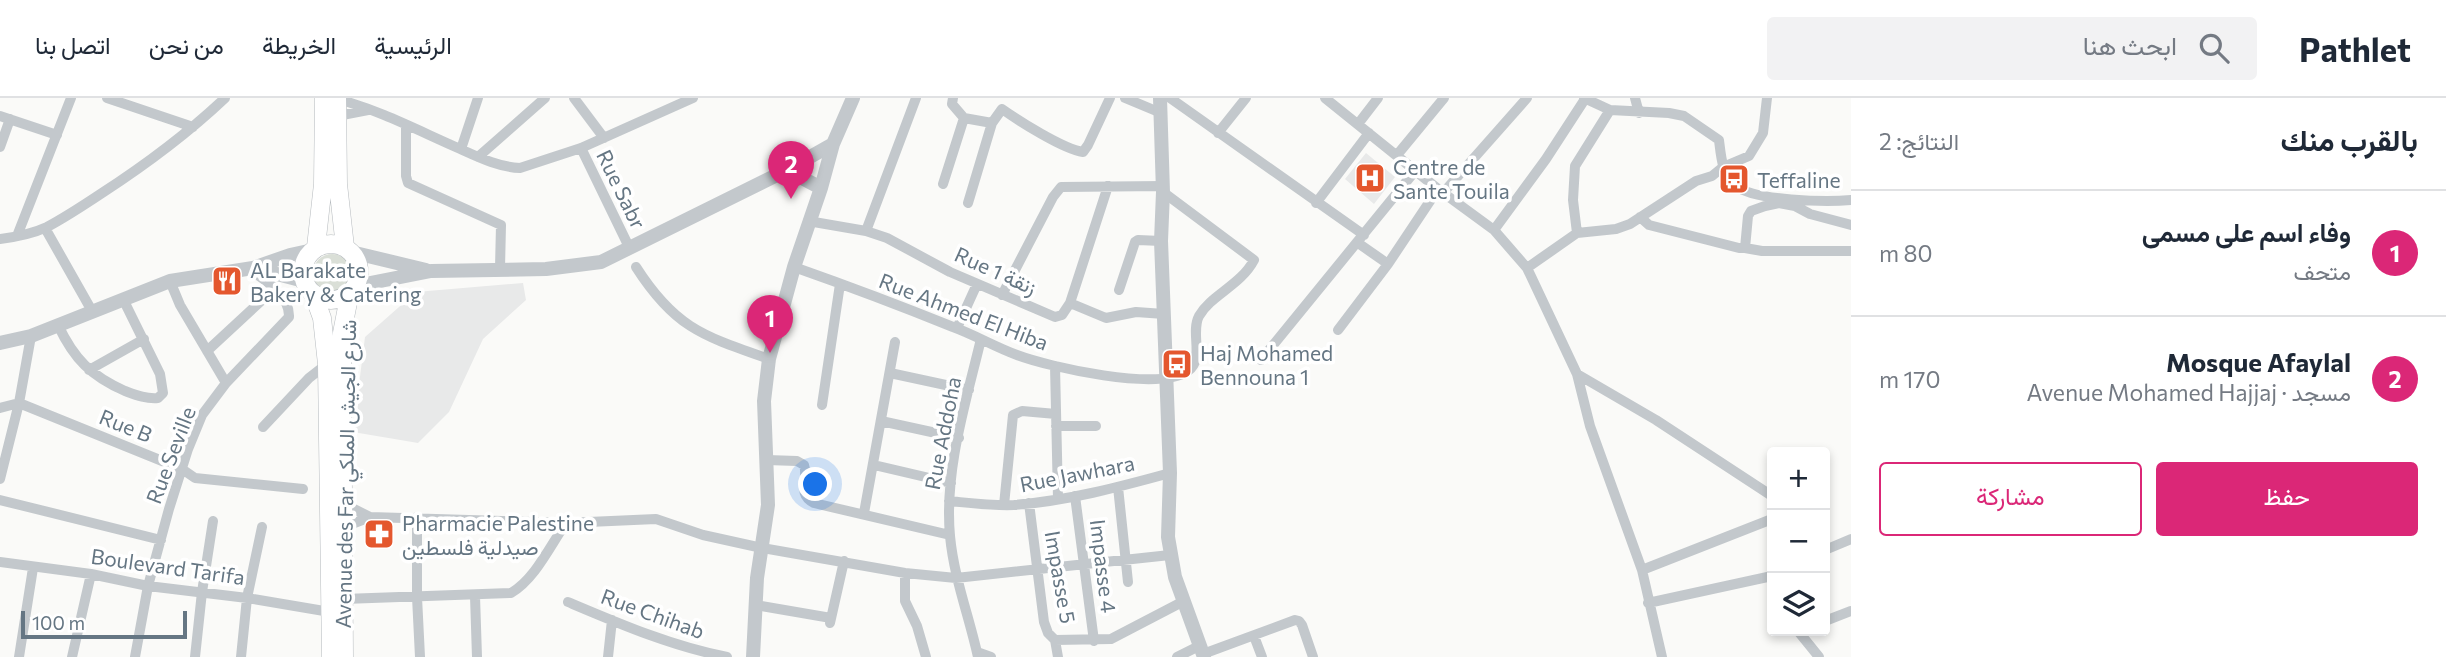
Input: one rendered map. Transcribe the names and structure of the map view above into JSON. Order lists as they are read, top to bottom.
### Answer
{
  "streets": {
    "main road": ["Avenue des Far شارع الجيش الملكي"],
    "street": [
      "Rue Sabr",
      "Rue 1 زنقة",
      "Rue Ahmed El Hiba",
      "Rue B",
      "Rue Addoha",
      "Rue Seville",
      "Rue Jawhara",
      "Boulevard Tarifa",
      "Impasse 4",
      "Impasse 5",
      "Rue Chihab"
    ]
  },
  "crossings": [
    ["Rue Ahmed El Hiba", "Rue Addoha"],
    ["Rue B", "Rue Seville"],
    ["Rue Addoha", "Rue Jawhara"],
    ["Rue Seville", "Boulevard Tarifa"],
    ["Rue Jawhara", "Impasse 4"],
    ["Rue Jawhara", "Impasse 5"],
    ["Avenue des Far شارع الجيش الملكي", "Boulevard Tarifa"]
  ],
  "places": {
    "hospital": ["Centre de Sante Touila"],
    "bus stop": ["Teffaline", "Haj Mohamed Bennouna 1"],
    "restaurant": ["AL Barakate Bakery & Catering"],
    "pharmacy": ["Pharmacie Palestine صيدلية فلسطين"]
  },
  "scale_bar": "100 m",
  "page": {
    "header": "Pathlet",
    "search": "ابحث هنا",
    "nav": [
      "الرئيسية",
      "الخريطة",
      "من نحن",
      "اتصل بنا"
    ],
    "heading": ["بالقرب منك", "النتائج: 2"],
    "pins": ["2", "1"],
    "list": [
      {
        "mark": "1",
        "name": "وفاء اسم على مسمى",
        "note": "متحف",
        "value": "80 m"
      },
      {
        "mark": "2",
        "name": "Mosque Afaylal",
        "note": "مسجد · Avenue Mohamed Hajjaj",
        "value": "170 m"
      }
    ],
    "buttons": ["حفظ", "مشاركة"],
    "map_buttons": ["+", "−"],
    "scale": "100 m"
  }
}
